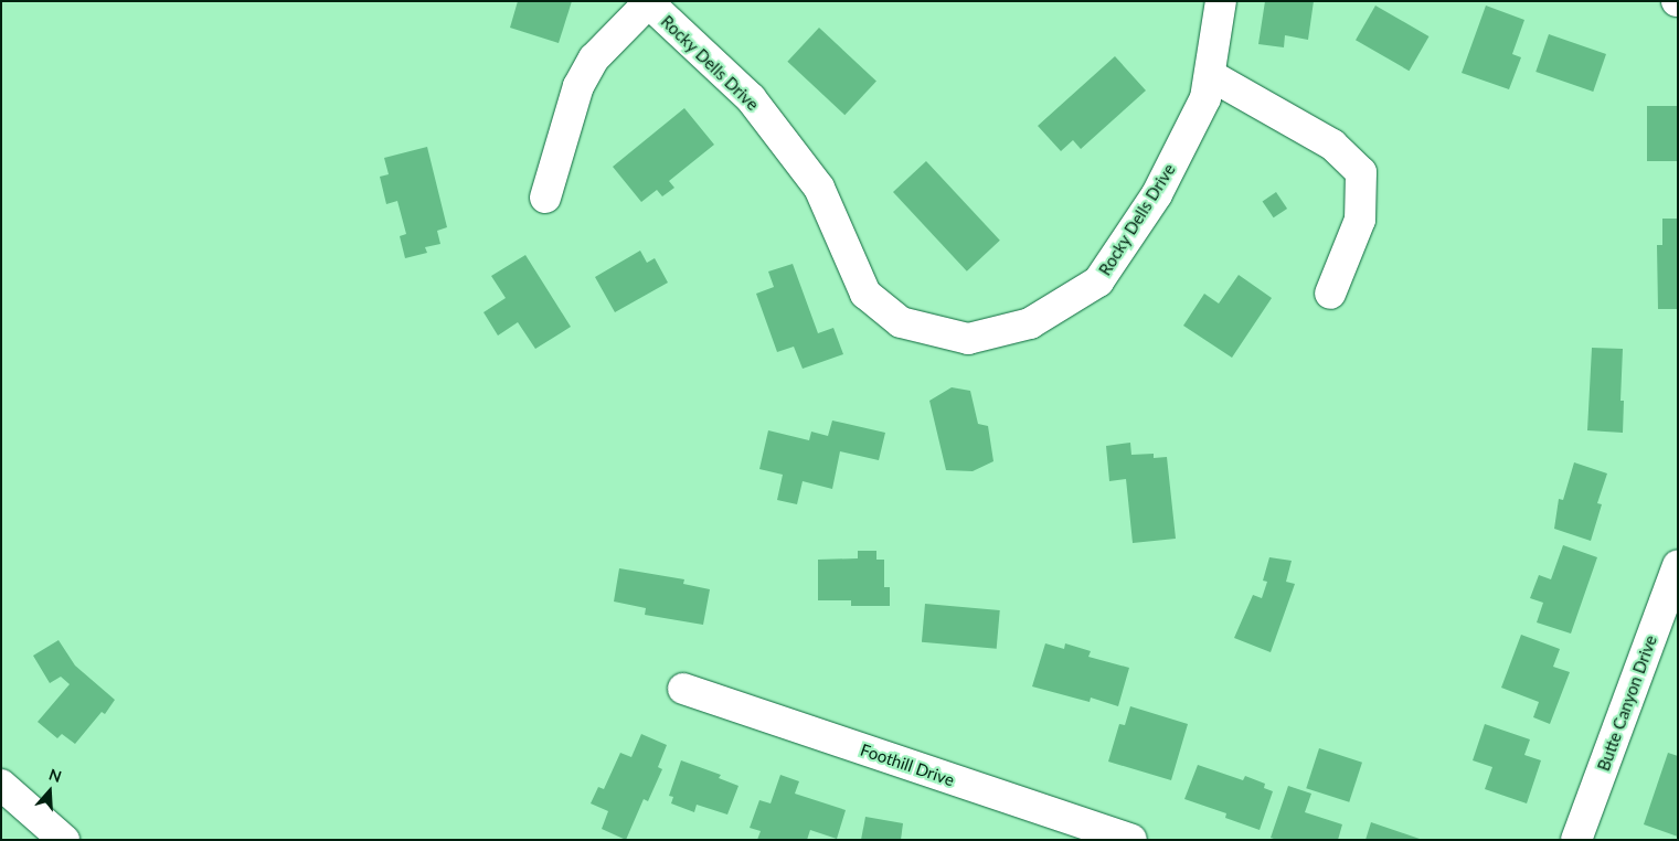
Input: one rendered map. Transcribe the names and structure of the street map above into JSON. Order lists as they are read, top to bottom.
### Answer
{
  "streets": {
    "street": ["Rocky Dells Drive", "Butte Canyon Drive", "Foothill Drive"]
  },
  "north": "top"
}
